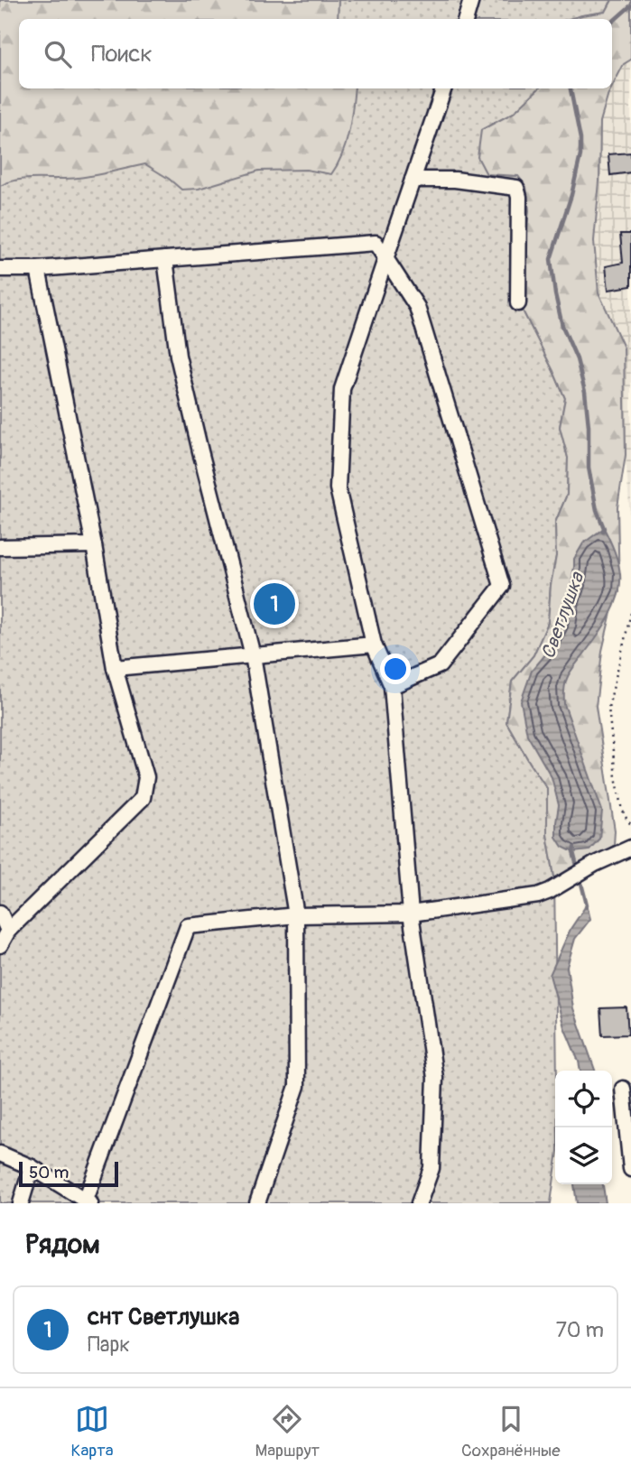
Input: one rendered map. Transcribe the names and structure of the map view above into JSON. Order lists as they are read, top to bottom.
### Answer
{
  "water": ["Светлушка"],
  "scale_bar": "50 m",
  "page": {
    "search": "Поиск",
    "pins": "1",
    "scale": "50 m",
    "heading": "Рядом",
    "list": [
      {
        "mark": "1",
        "name": "снт Светлушка",
        "note": "Парк",
        "value": "70 m"
      }
    ],
    "nav": ["Карта", "Маршрут", "Сохранённые"]
  }
}
